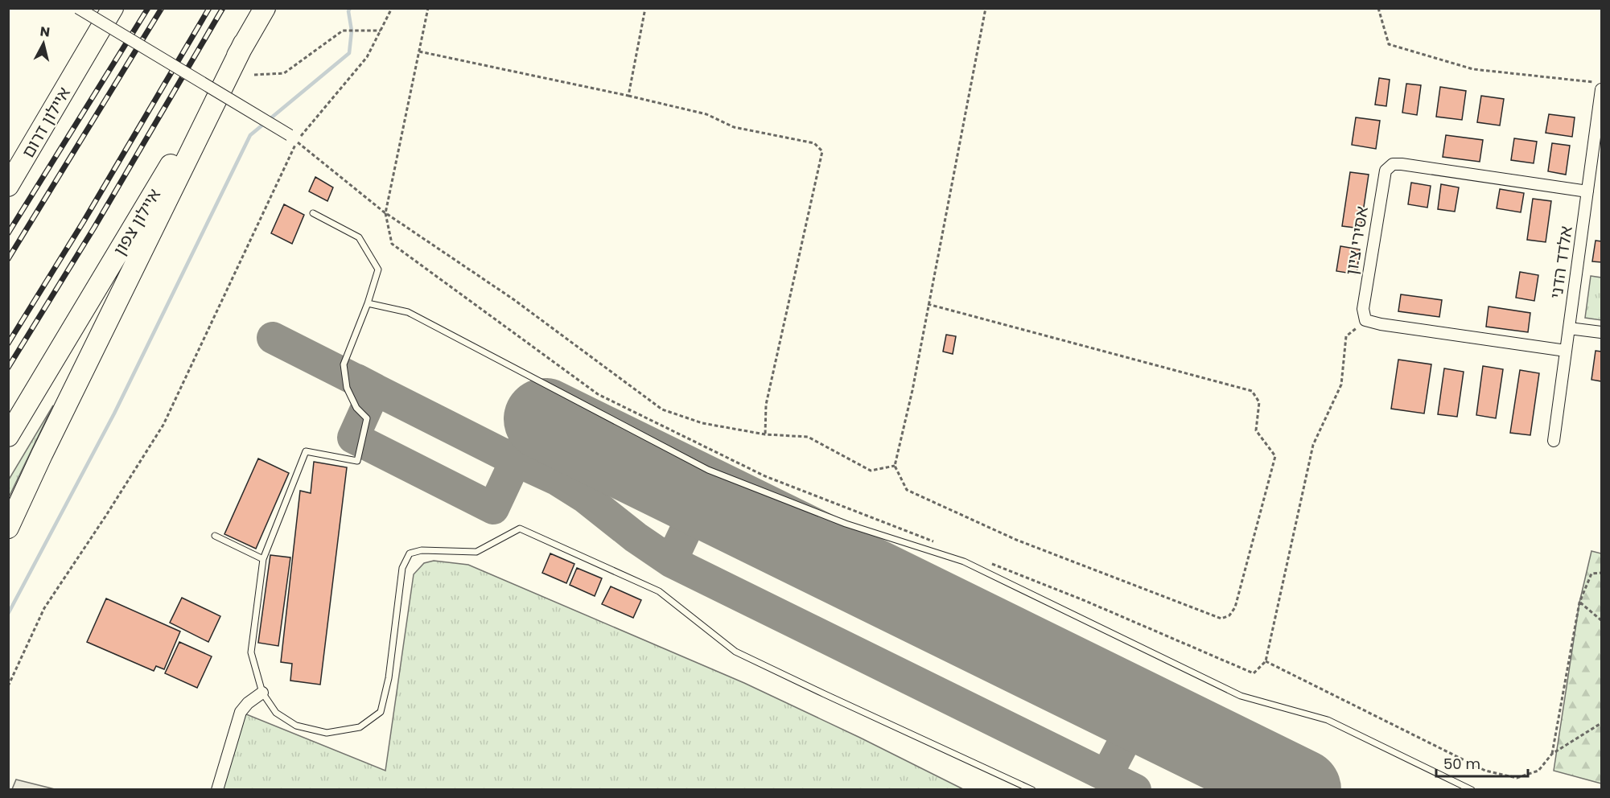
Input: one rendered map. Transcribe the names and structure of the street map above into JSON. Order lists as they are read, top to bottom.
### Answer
{
  "streets": {
    "highway": ["איילון דרום", "איילון צפון"],
    "street": ["אסירי ציון", "אלדד הדני"]
  },
  "crossings": [
    ["אסירי ציון", "אלדד הדני"]
  ],
  "scale_bar": "50 m",
  "north": "top"
}
